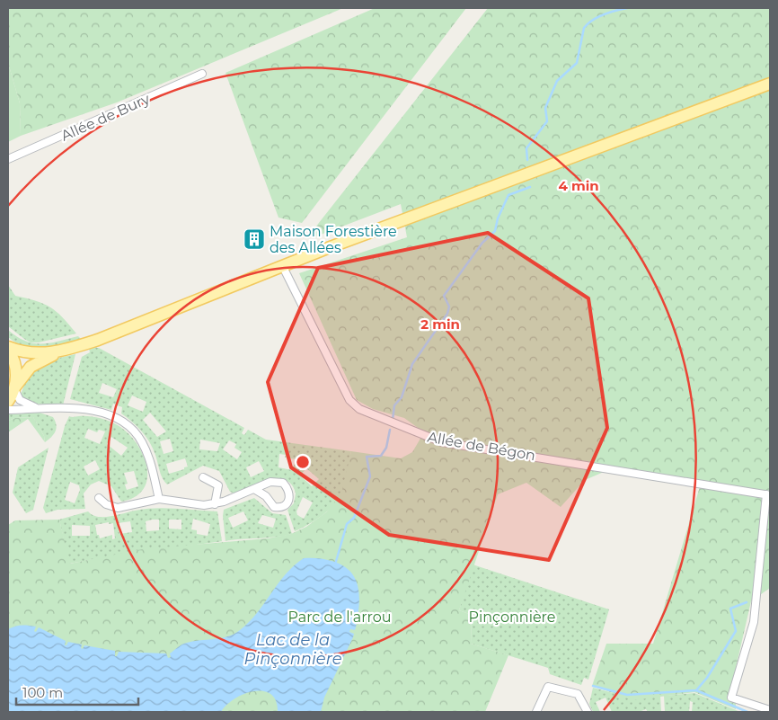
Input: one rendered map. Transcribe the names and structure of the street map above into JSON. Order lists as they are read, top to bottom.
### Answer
{
  "streets": {
    "street": ["Allée de Bury", "Allée de Bégon"]
  },
  "water": ["Lac de la Pinçonnière"],
  "parks": ["Parc de l'arrou", "Pinçonnière"],
  "places": {
    "building": ["Maison Forestière des Allées"]
  },
  "scale_bar": "100 m",
  "rings": ["4 min", "2 min"]
}
